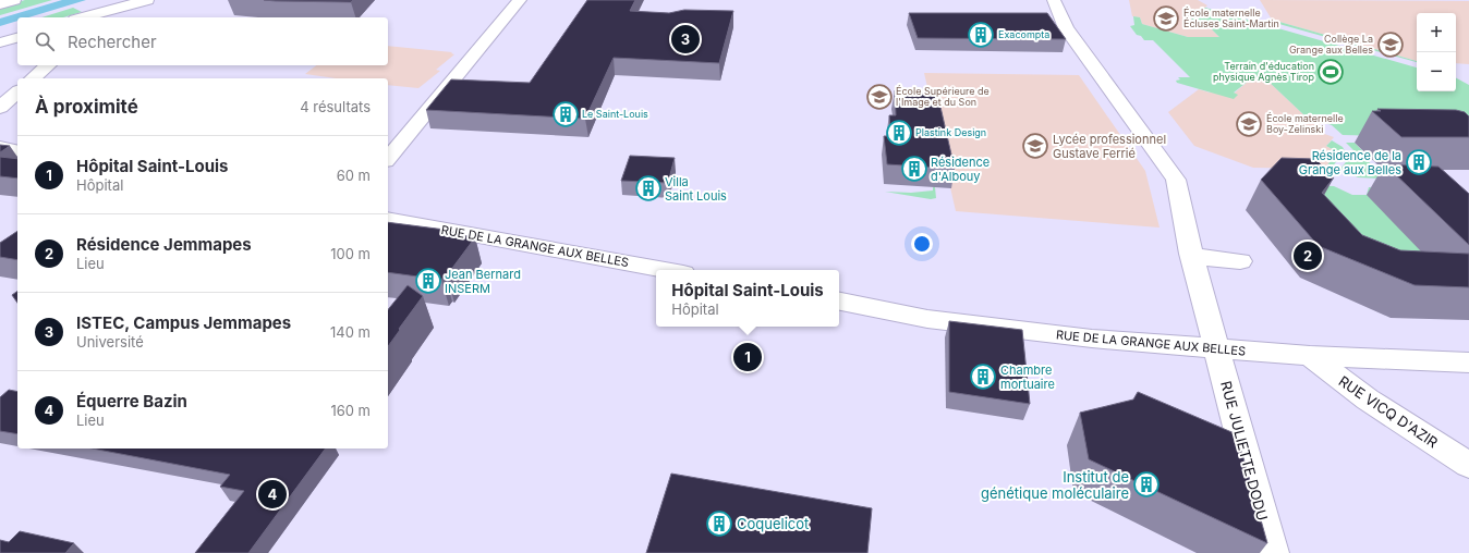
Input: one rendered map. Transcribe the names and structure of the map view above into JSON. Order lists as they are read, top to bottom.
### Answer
{
  "streets": {
    "street": ["RUE DE LA GRANGE AUX BELLES", "RUE VICQ D'AZIR", "RUE JULIETTE DODU"]
  },
  "crossings": [
    ["RUE DE LA GRANGE AUX BELLES", "RUE VICQ D'AZIR"],
    ["RUE DE LA GRANGE AUX BELLES", "RUE JULIETTE DODU"]
  ],
  "places": {
    "school or university": [
      "École maternelle Écluses Saint-Martin",
      "Collège La Grange aux Belles",
      "École Supérieure de l'Image et du Son",
      "École maternelle Boy-Zelinski",
      "Lycée professionnel Gustave Ferrié"
    ],
    "building": [
      "Exacompta",
      "Le Saint-Louis",
      "Plastink Design",
      "Résidence de la Grange aux Belles",
      "Résidence d'Albouy",
      "Villa Saint Louis",
      "Jean Bernard INSERM",
      "Chambre mortuaire",
      "Institut de génétique moléculaire",
      "Coquelicot"
    ],
    "sports": ["Terrain d'éducation physique Agnès Tirop"]
  },
  "page": {
    "map_buttons": ["+", "−"],
    "search": "Rechercher",
    "pins": [
      "3",
      "2",
      "1",
      "4"
    ],
    "heading": ["À proximité", "4 résultats"],
    "list": [
      {
        "mark": "1",
        "name": "Hôpital Saint-Louis",
        "note": "Hôpital",
        "value": "60 m"
      },
      {
        "mark": "2",
        "name": "Résidence Jemmapes",
        "note": "Lieu",
        "value": "100 m"
      },
      {
        "mark": "3",
        "name": "ISTEC, Campus Jemmapes",
        "note": "Université",
        "value": "140 m"
      },
      {
        "mark": "4",
        "name": "Équerre Bazin",
        "note": "Lieu",
        "value": "160 m"
      }
    ],
    "popup": ["Hôpital Saint-Louis", "Hôpital"]
  }
}
